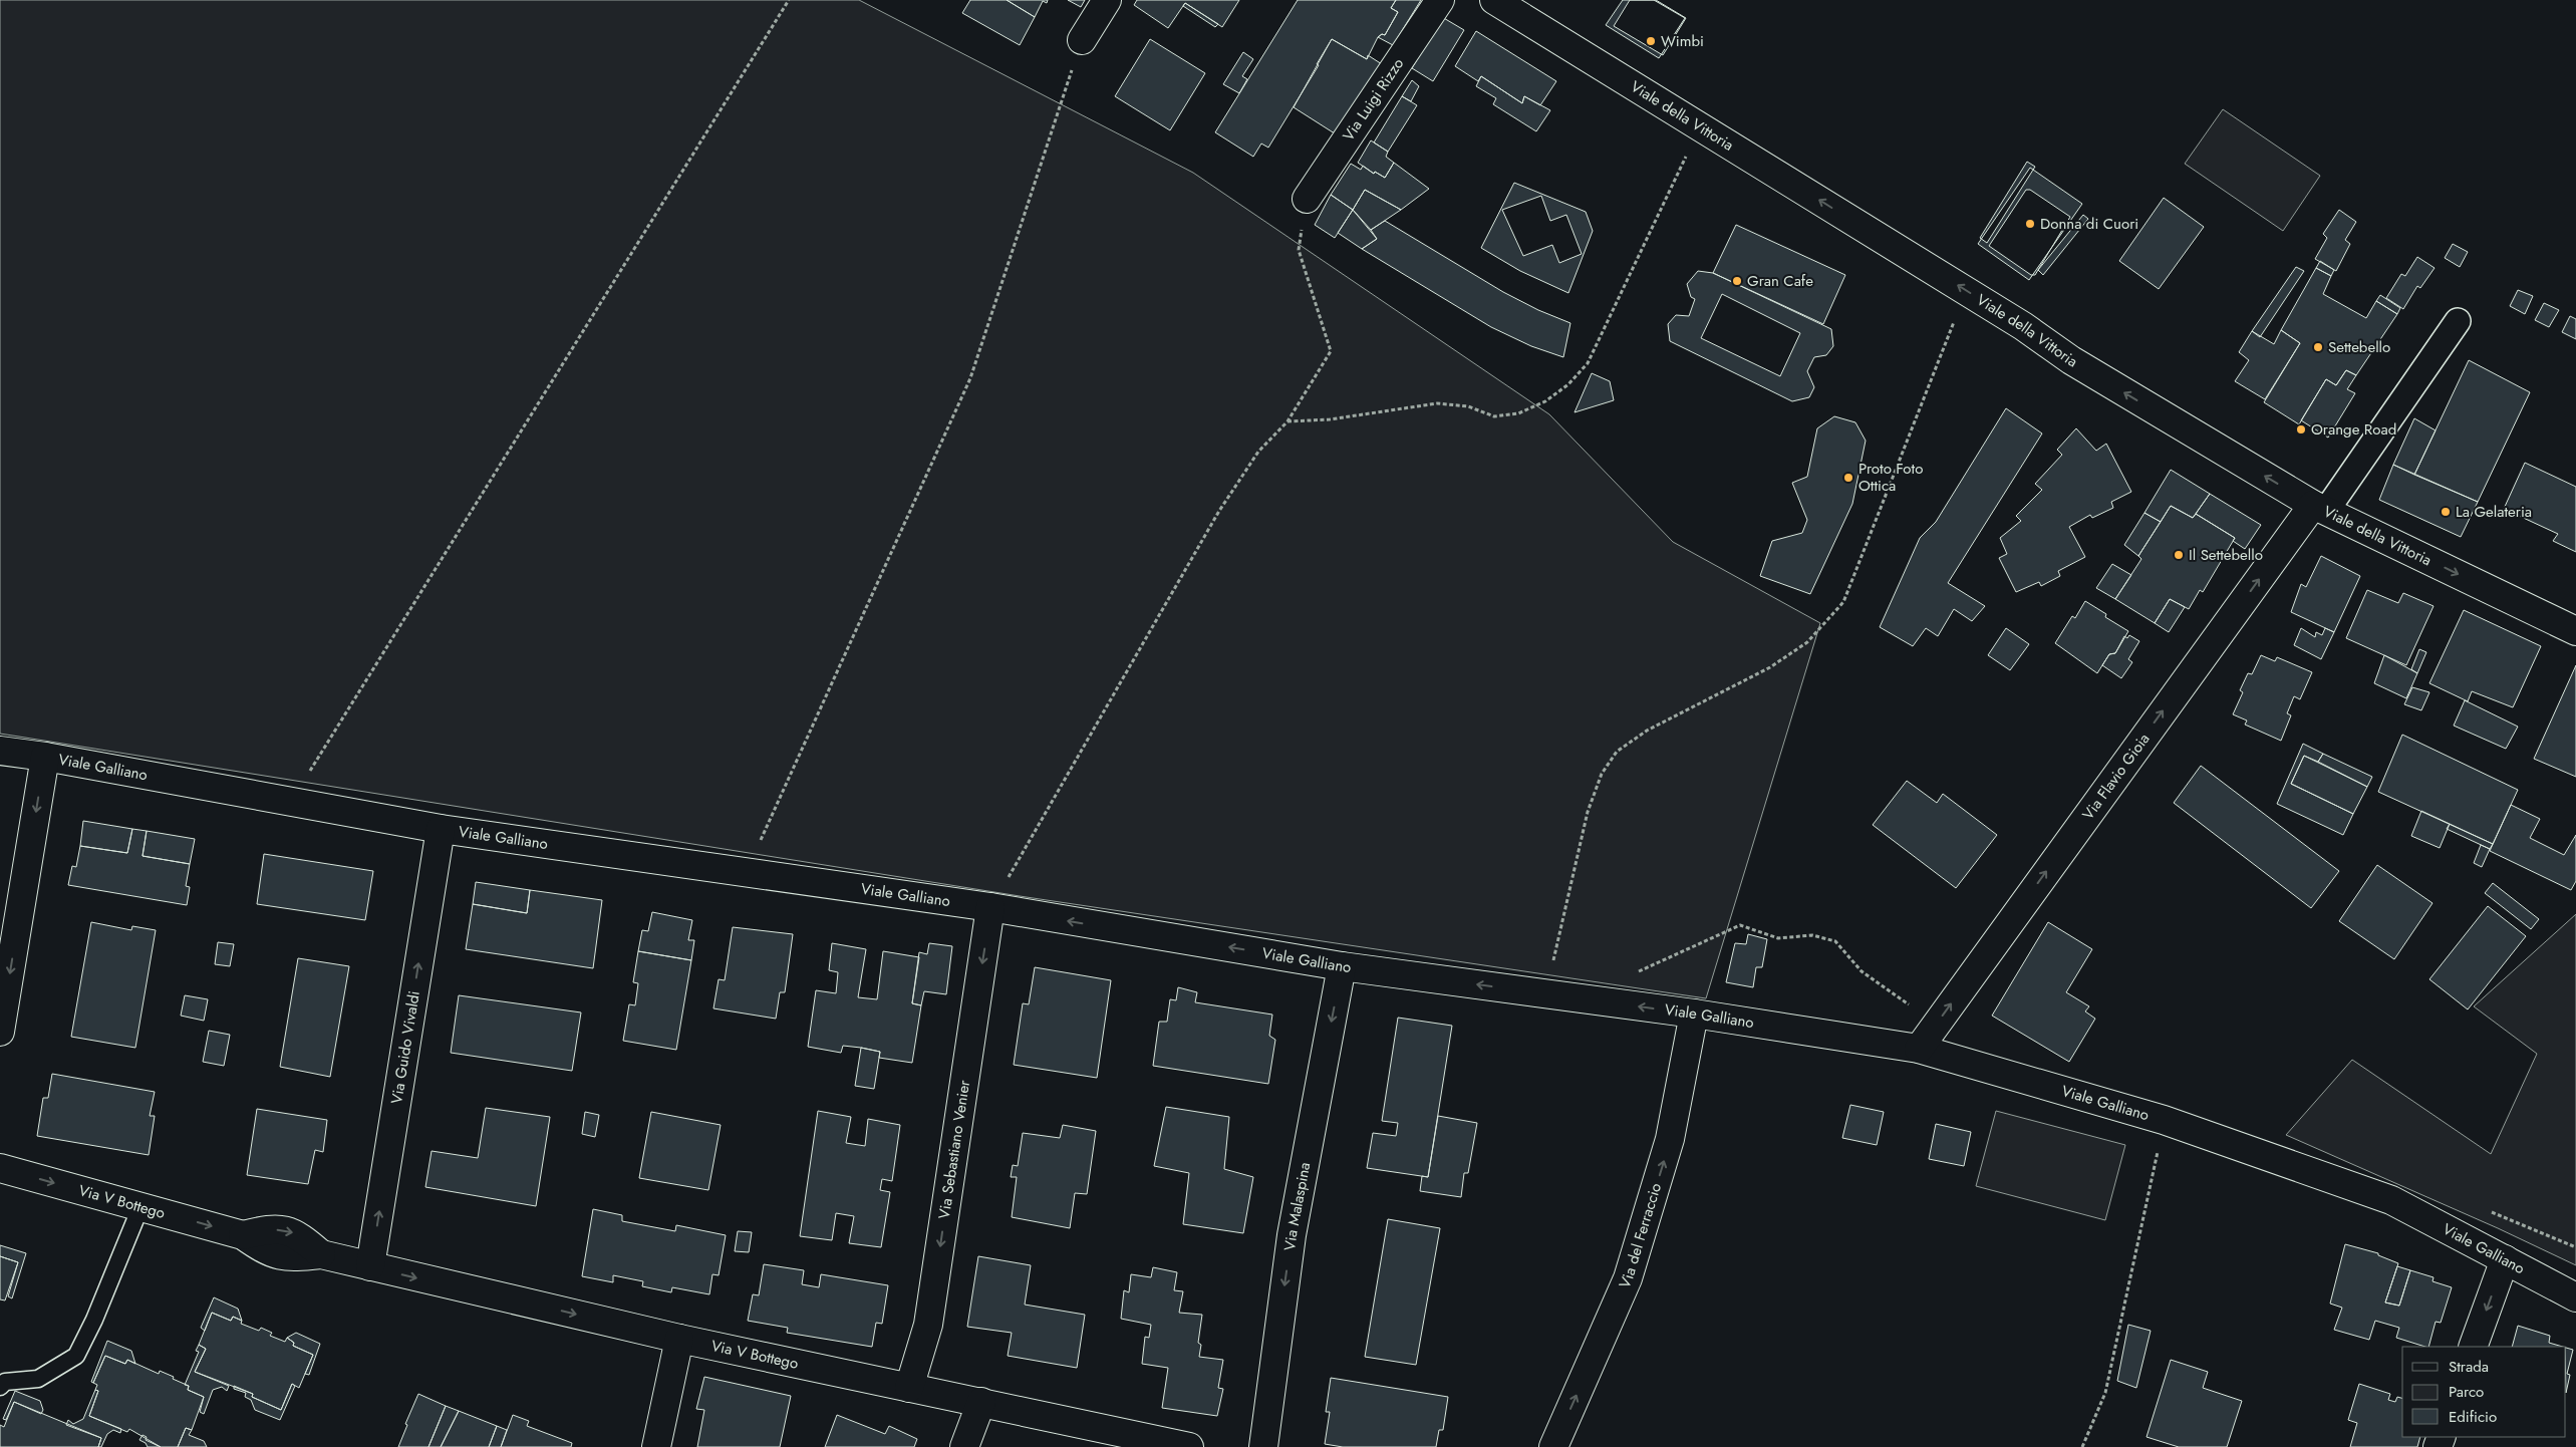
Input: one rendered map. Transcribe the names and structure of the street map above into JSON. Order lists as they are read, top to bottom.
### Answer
{
  "streets": {
    "street": [
      "Via Luigi Rizzo",
      "Viale della Vittoria",
      "Viale Galliano",
      "Via Flavio Gioia",
      "Via Guido Vivaldi",
      "Via Sebastiano Venier",
      "Via V Bottego",
      "Via Malaspina",
      "Via del Ferraccio"
    ]
  },
  "crossings": [
    ["Viale della Vittoria", "Via Flavio Gioia"],
    ["Viale Galliano", "Via Flavio Gioia"],
    ["Viale Galliano", "Via Guido Vivaldi"],
    ["Viale Galliano", "Via Sebastiano Venier"],
    ["Viale Galliano", "Via Malaspina"],
    ["Viale Galliano", "Via del Ferraccio"],
    ["Via Guido Vivaldi", "Via V Bottego"],
    ["Via Sebastiano Venier", "Via V Bottego"]
  ],
  "one_way": [
    "Via Flavio Gioia",
    "Via Guido Vivaldi",
    "Via Sebastiano Venier",
    "Via V Bottego",
    "Via Malaspina",
    "Via del Ferraccio"
  ],
  "places": [
    "Wimbi",
    "Donna di Cuori",
    "Gran Cafe",
    "Settebello",
    "Orange Road",
    "Proto Foto Ottica",
    "La Gelateria",
    "Il Settebello"
  ],
  "legend": ["Strada", "Parco", "Edificio"]
}
